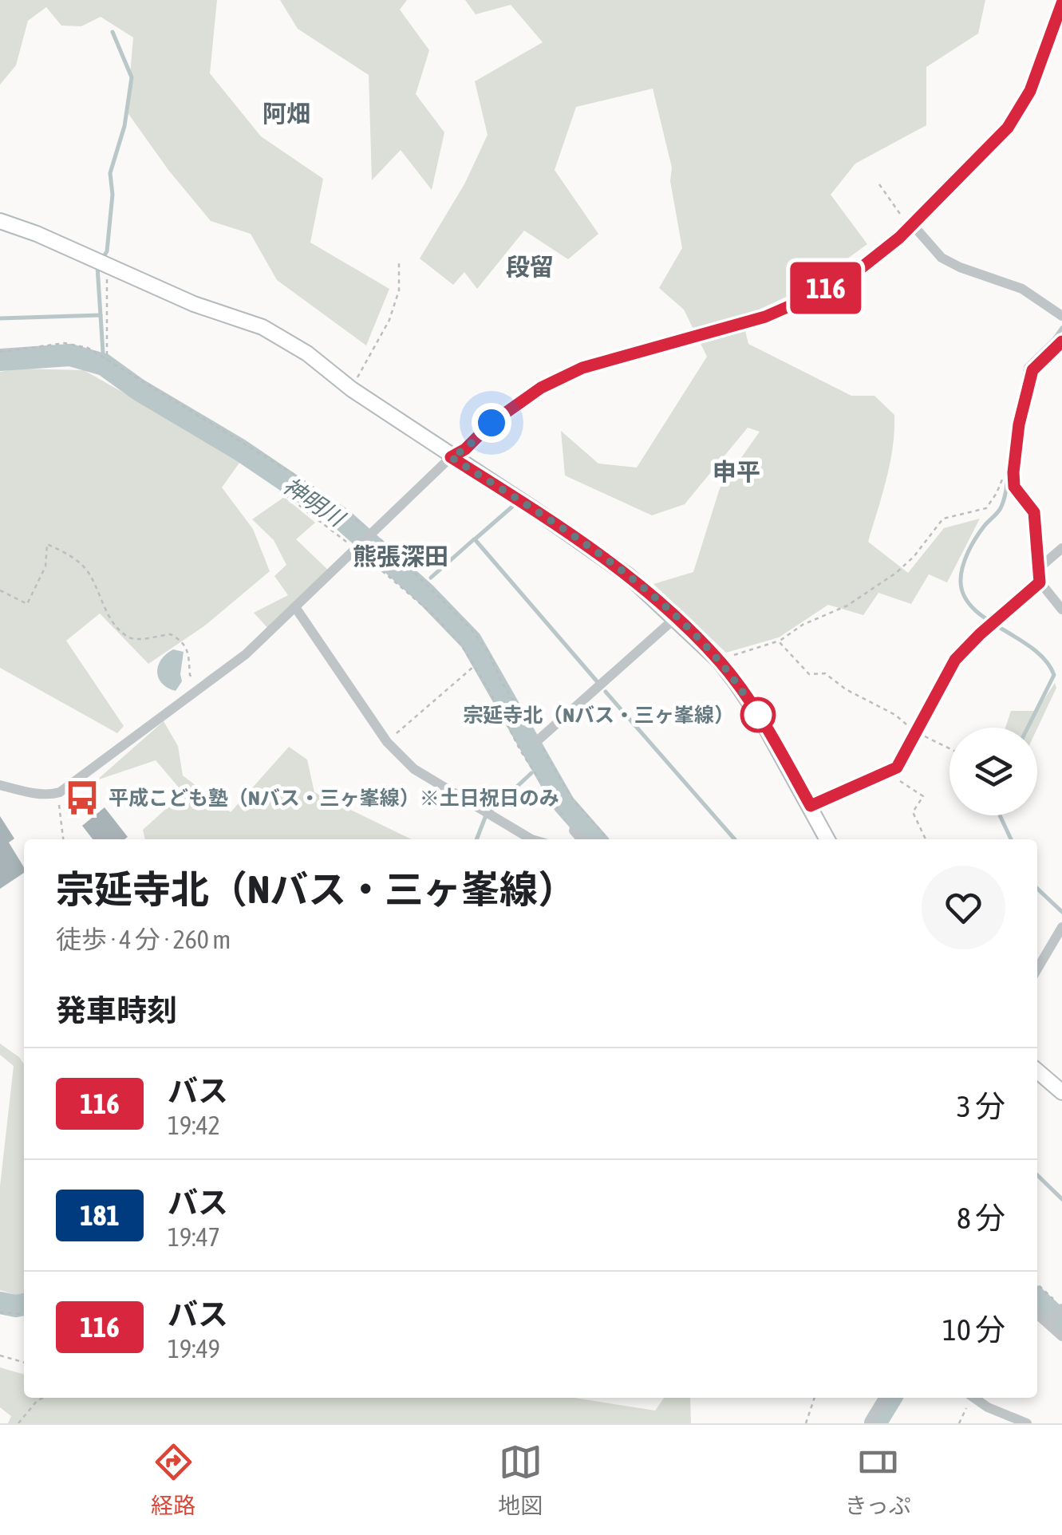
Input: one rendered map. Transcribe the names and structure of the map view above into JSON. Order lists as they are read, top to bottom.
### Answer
{
  "districts": [
    "阿畑",
    "段留",
    "申平",
    "熊張深田"
  ],
  "water": ["神明川"],
  "places": {
    "other": ["宗延寺北（Nバス・三ヶ峯線）"],
    "bus stop": ["平成こども塾（Nバス・三ヶ峯線）※土日祝日のみ"]
  },
  "lines": ["bus line 116"],
  "page": {
    "on_map": "116",
    "heading": [
      ["宗延寺北（Nバス・三ヶ峯線）", "徒歩 · 4 分 · 260 m"],
      "発車時刻"
    ],
    "list": [
      {
        "mark": "116",
        "name": "バス",
        "note": "19:42",
        "value": "3 分"
      },
      {
        "mark": "181",
        "name": "バス",
        "note": "19:47",
        "value": "8 分"
      },
      {
        "mark": "116",
        "name": "バス",
        "note": "19:49",
        "value": "10 分"
      }
    ],
    "tabs": ["経路", "地図", "きっぷ"]
  }
}
